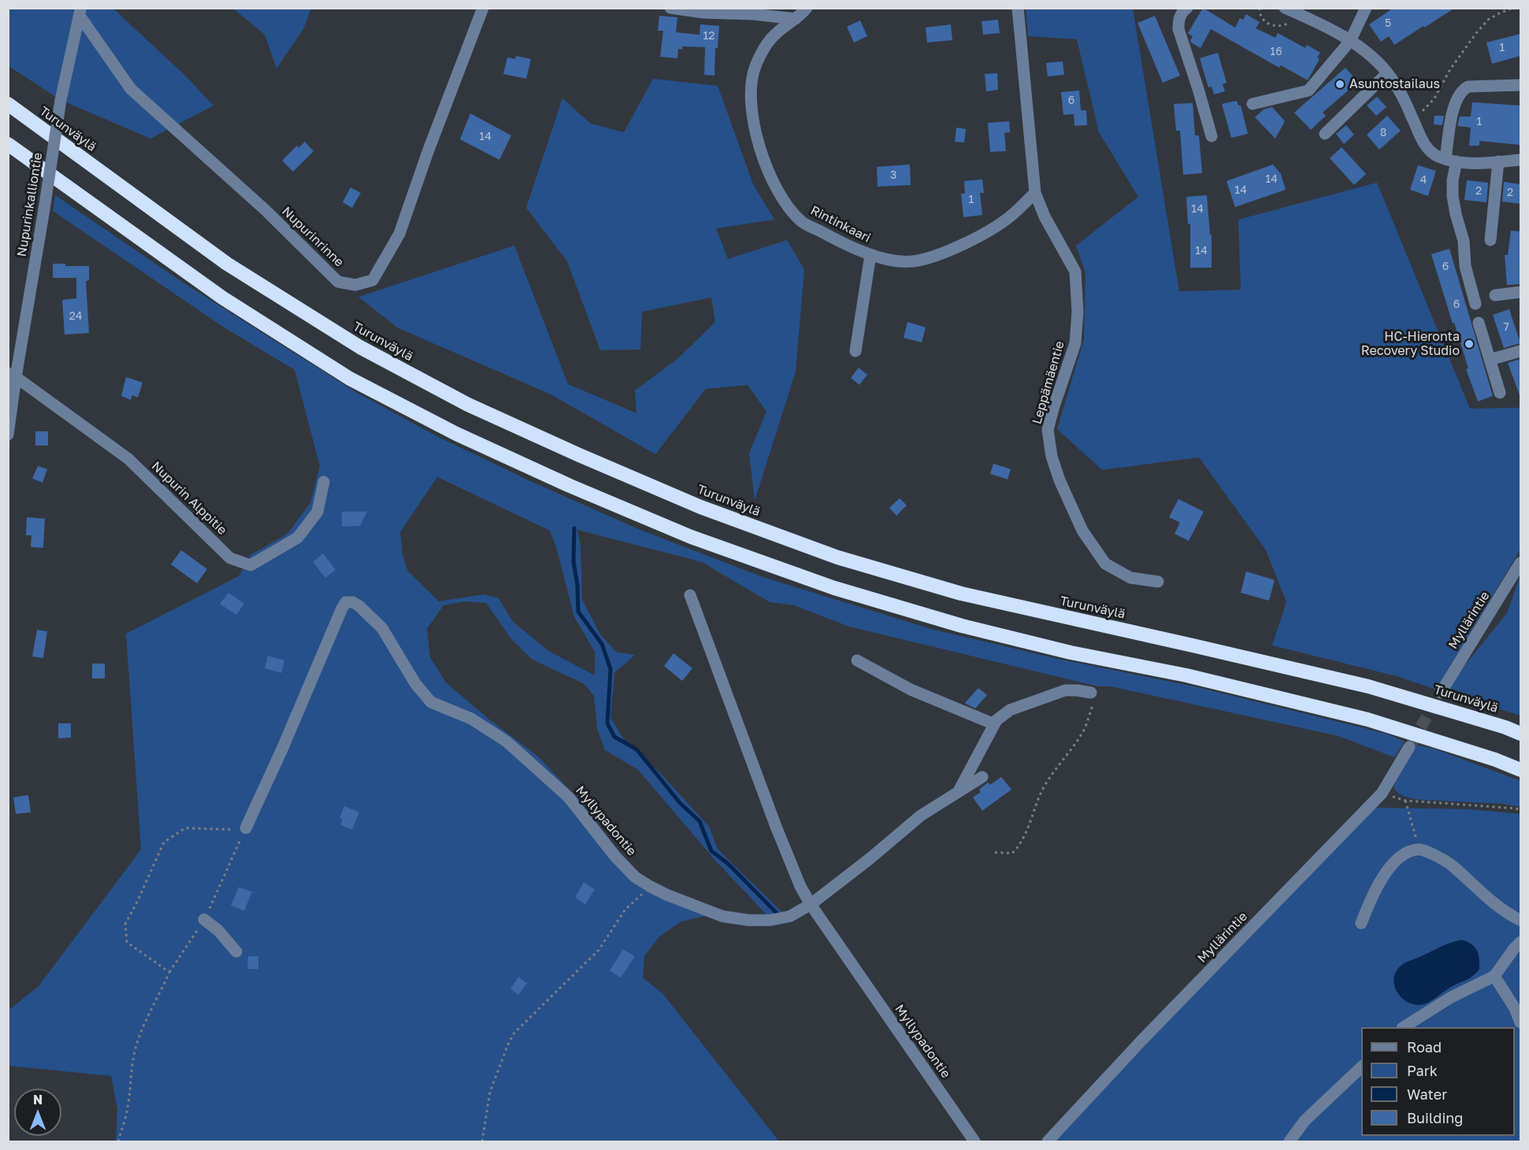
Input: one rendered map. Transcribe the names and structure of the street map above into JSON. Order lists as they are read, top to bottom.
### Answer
{
  "streets": {
    "highway": ["Turunväylä"],
    "street": [
      "Nupurinkalliontie",
      "Rintinkaari",
      "Nupurinrinne",
      "Leppämäentie",
      "Nupurin Alppitie",
      "Myllärintie",
      "Myllypadontie"
    ]
  },
  "crossings": [
    ["Nupurinkalliontie", "Nupurinrinne"],
    ["Nupurinkalliontie", "Nupurin Alppitie"],
    ["Rintinkaari", "Leppämäentie"]
  ],
  "places": ["Asuntostailaus", "HC-Hieronta Recovery Studio"],
  "house_numbers": [
    "5",
    "12",
    "1",
    "16",
    "6",
    "1",
    "8",
    "14",
    "3",
    "14",
    "4",
    "14",
    "2",
    "2",
    "1",
    "14",
    "14",
    "6",
    "6",
    "24",
    "7"
  ],
  "legend": [
    "Road",
    "Park",
    "Water",
    "Building"
  ],
  "north": "top"
}
